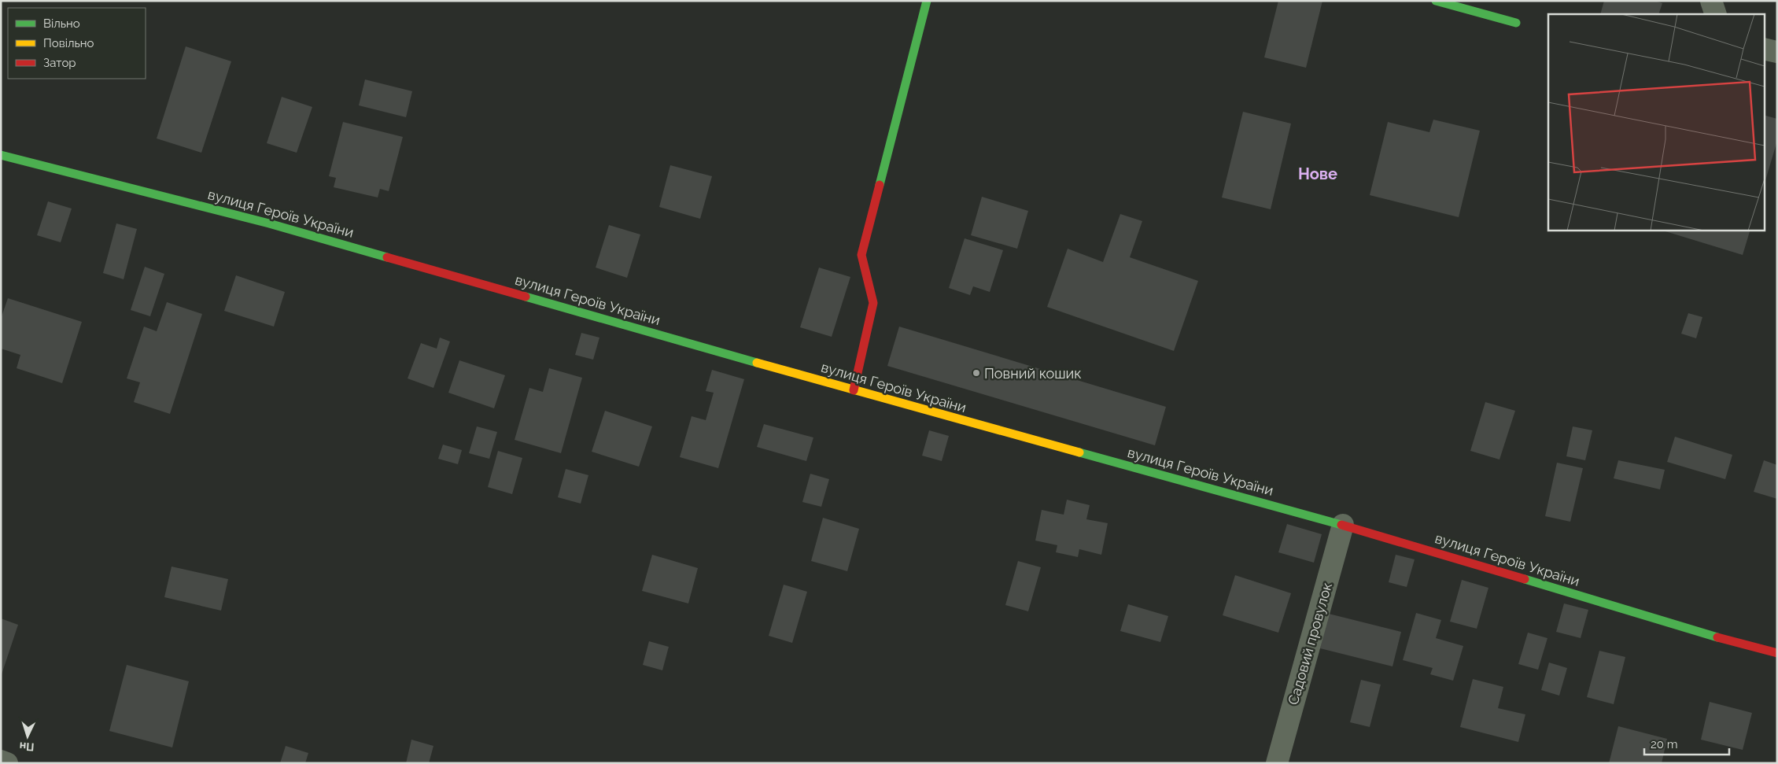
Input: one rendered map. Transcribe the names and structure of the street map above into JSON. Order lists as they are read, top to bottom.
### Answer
{
  "streets": {
    "street": ["вулиця Героїв України", "Садовий провулок"]
  },
  "crossings": [
    ["вулиця Героїв України", "Садовий провулок"]
  ],
  "districts": ["Нове"],
  "places": ["Повний кошик"],
  "legend": ["Вільно", "Повільно", "Затор"],
  "scale_bar": "20 m",
  "north": "bottom"
}
